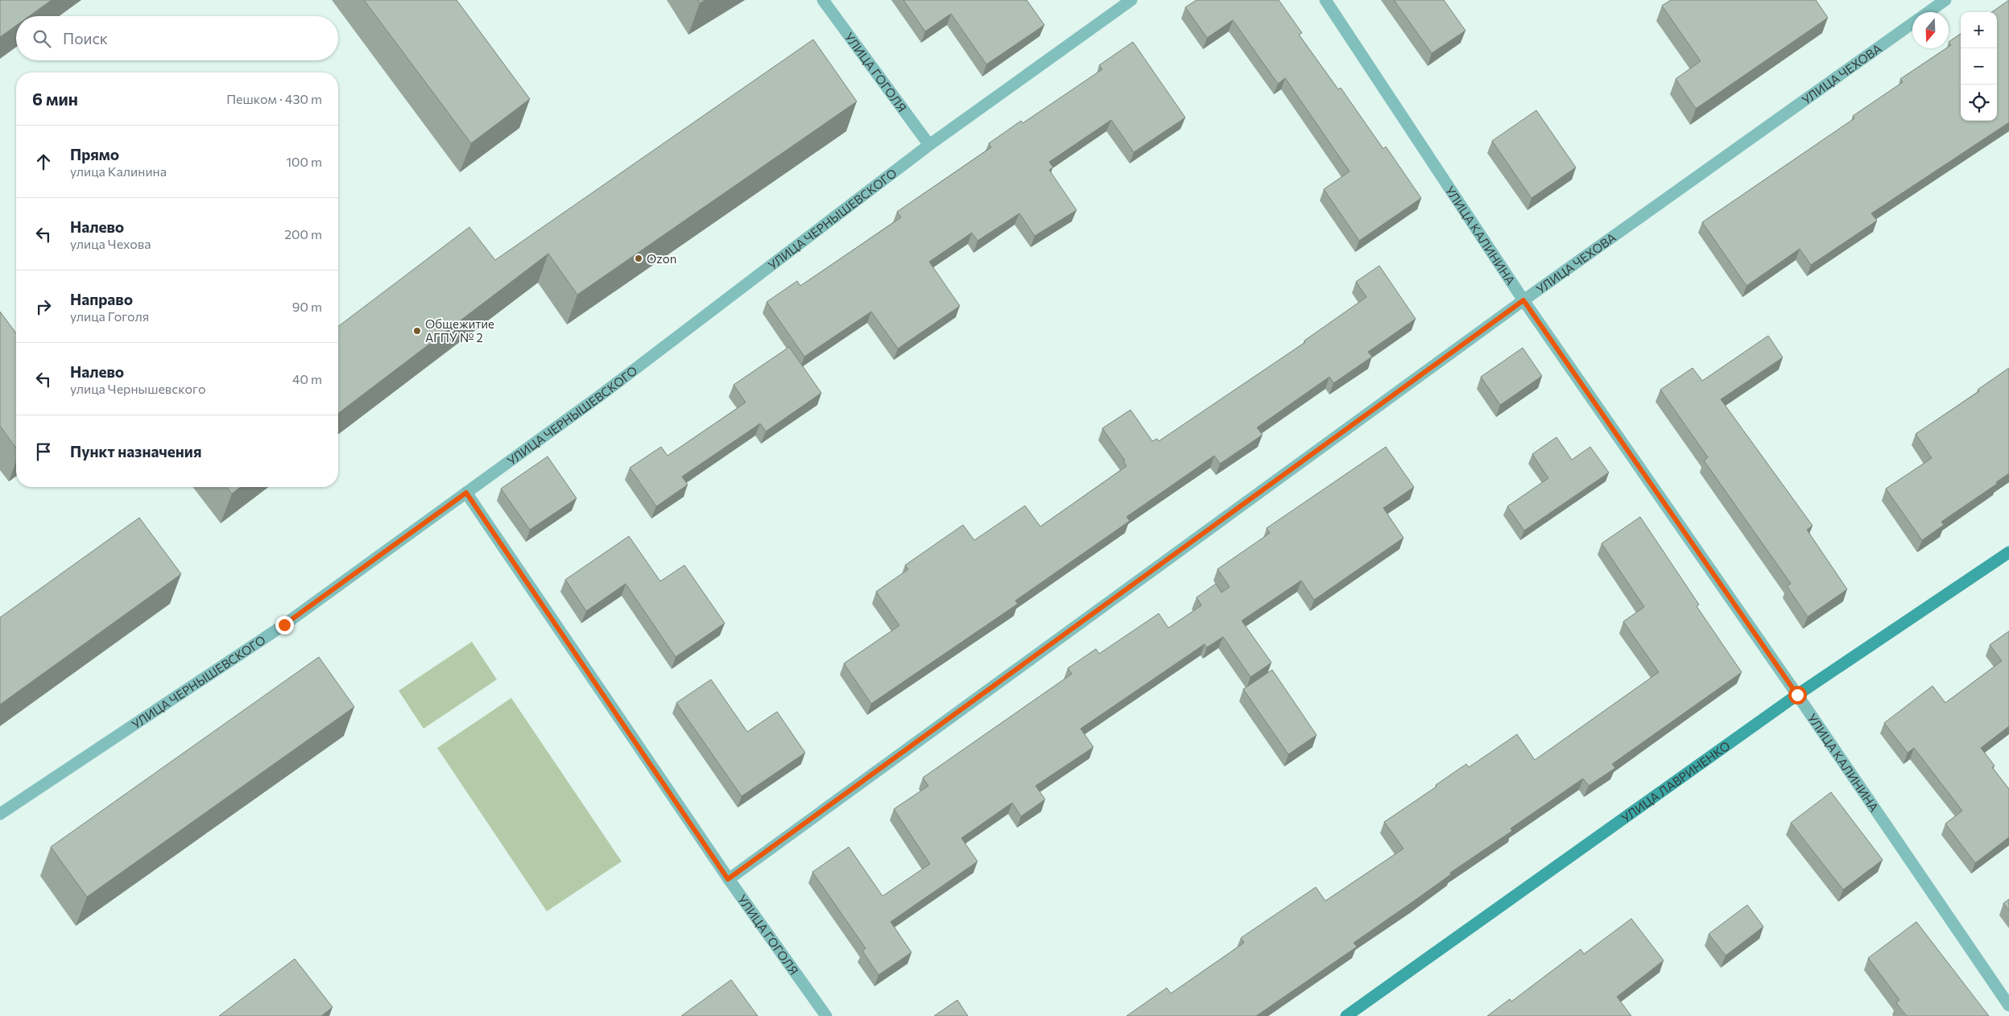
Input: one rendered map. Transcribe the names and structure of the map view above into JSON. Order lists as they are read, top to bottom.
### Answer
{
  "streets": {
    "main road": ["УЛИЦА ЛАВРИНЕНКО"],
    "street": [
      "УЛИЦА ГОГОЛЯ",
      "УЛИЦА ЧЕХОВА",
      "УЛИЦА ЧЕРНЫШЕВСКОГО",
      "УЛИЦА КАЛИНИНА"
    ]
  },
  "crossings": [
    ["УЛИЦА ГОГОЛЯ", "УЛИЦА ЧЕХОВА"],
    ["УЛИЦА ГОГОЛЯ", "УЛИЦА ЧЕРНЫШЕВСКОГО"],
    ["УЛИЦА ЧЕХОВА", "УЛИЦА КАЛИНИНА"],
    ["УЛИЦА КАЛИНИНА", "УЛИЦА ЛАВРИНЕНКО"]
  ],
  "places": ["Ozon", "Общежитие АГПУ № 2"],
  "north": "bottom",
  "page": {
    "map_buttons": ["+", "−"],
    "search": "Поиск",
    "heading": ["6 мин", "Пешком · 430 m"],
    "list": [
      ["Прямо", "улица Калинина", "100 m"],
      ["Налево", "улица Чехова", "200 m"],
      ["Направо", "улица Гоголя", "90 m"],
      ["Налево", "улица Чернышевского", "40 m"],
      "Пункт назначения"
    ]
  }
}
